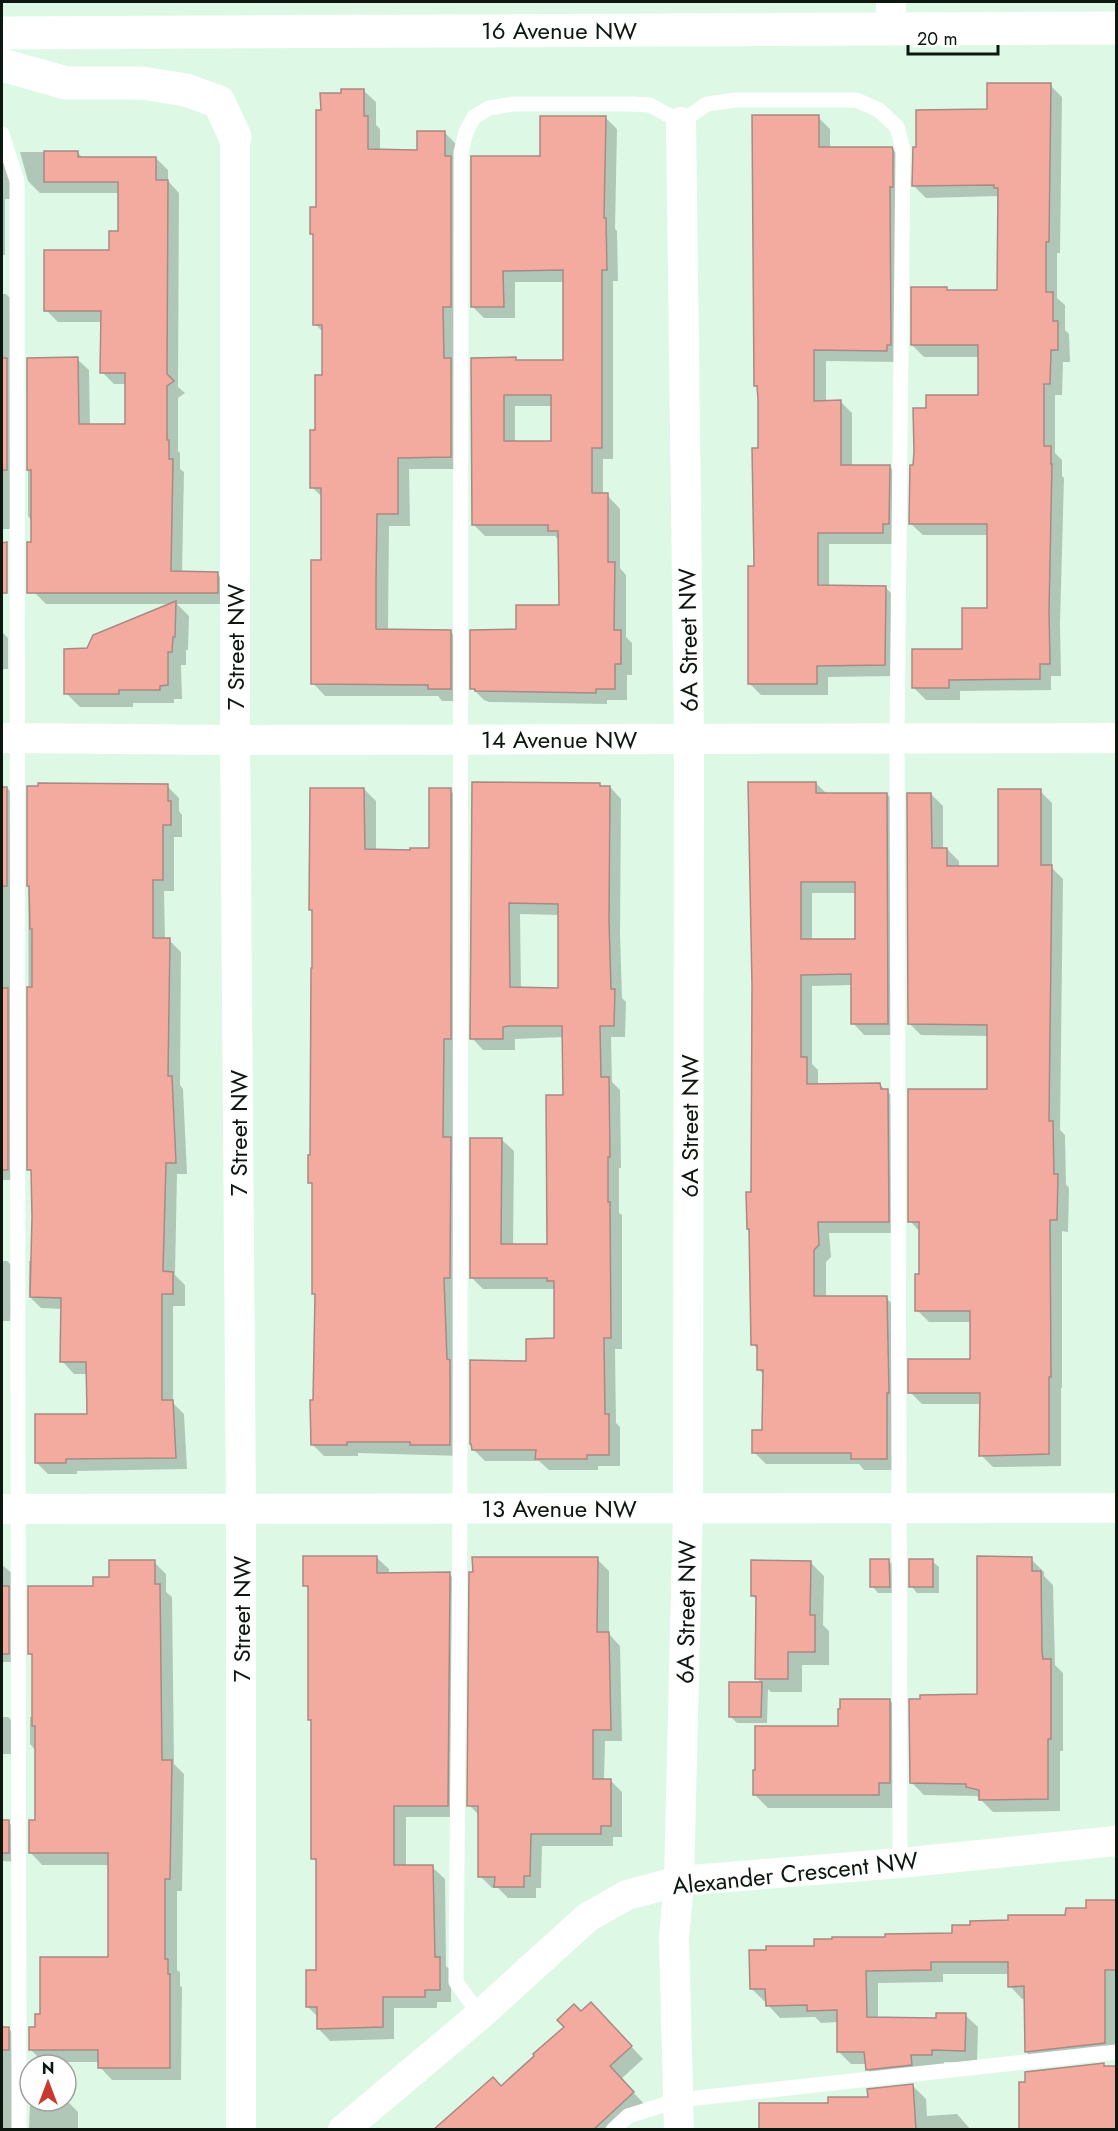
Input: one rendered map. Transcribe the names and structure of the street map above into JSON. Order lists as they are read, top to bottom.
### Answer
{
  "streets": {
    "highway": ["16 Avenue NW"],
    "street": [
      "6A Street NW",
      "7 Street NW",
      "14 Avenue NW",
      "13 Avenue NW",
      "Alexander Crescent NW"
    ]
  },
  "crossings": [
    ["6A Street NW", "14 Avenue NW"],
    ["6A Street NW", "13 Avenue NW"],
    ["6A Street NW", "Alexander Crescent NW"],
    ["7 Street NW", "14 Avenue NW"],
    ["7 Street NW", "13 Avenue NW"]
  ],
  "scale_bar": "20 m",
  "north": "top"
}
